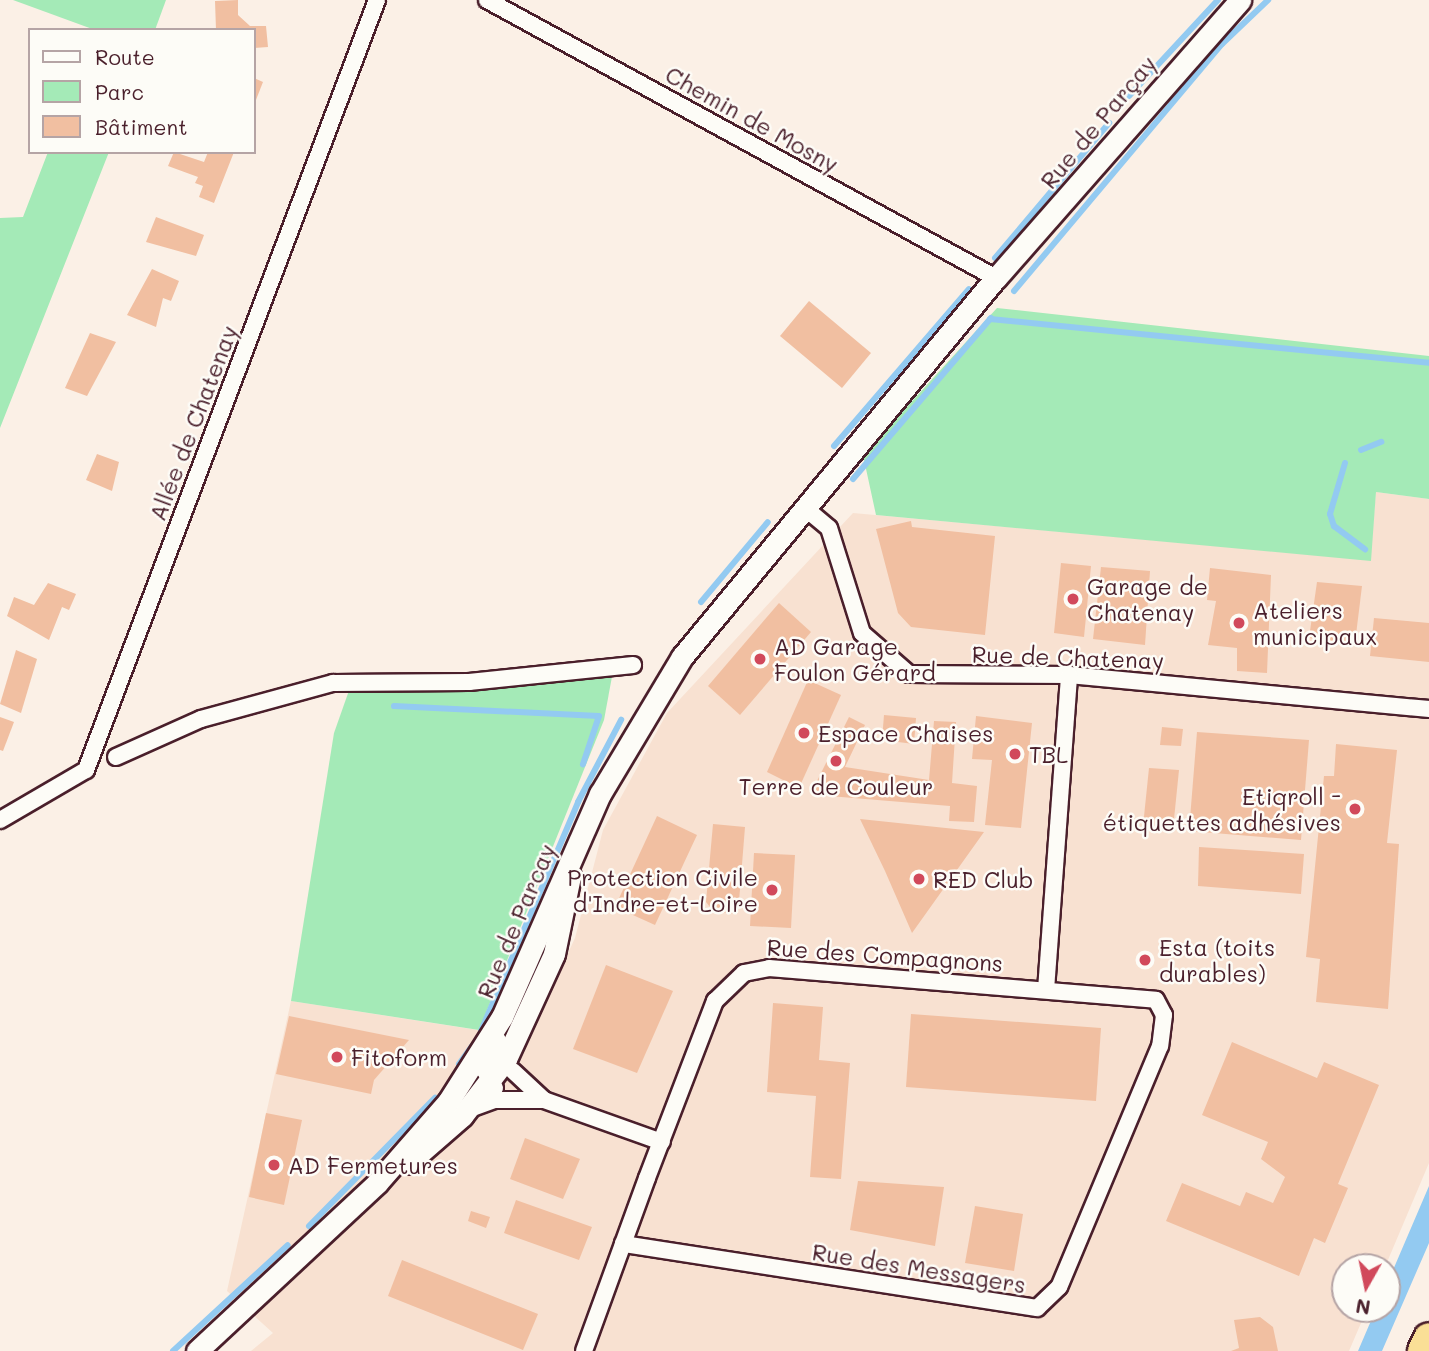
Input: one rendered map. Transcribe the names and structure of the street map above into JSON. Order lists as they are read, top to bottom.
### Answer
{
  "streets": {
    "street": [
      "Chemin de Mosny",
      "Rue de Parçay",
      "Allée de Chatenay",
      "Rue de Chatenay",
      "Rue de Parcay",
      "Rue des Compagnons",
      "Rue des Messagers"
    ]
  },
  "crossings": [
    ["Chemin de Mosny", "Rue de Parçay"],
    ["Rue de Parçay", "Rue de Chatenay"],
    ["Rue de Parçay", "Rue de Parcay"],
    ["Rue des Compagnons", "Rue des Messagers"]
  ],
  "places": [
    "Garage de Chatenay",
    "Ateliers municipaux",
    "AD Garage Foulon Gérard",
    "Espace Chaises",
    "TBL",
    "Terre de Couleur",
    "Etiqroll - étiquettes adhésives",
    "RED Club",
    "Protection Civile d'Indre-et-Loire",
    "Esta (toits durables)",
    "Fitoform",
    "AD Fermetures"
  ],
  "legend": ["Route", "Parc", "Bâtiment"],
  "north": "bottom"
}
